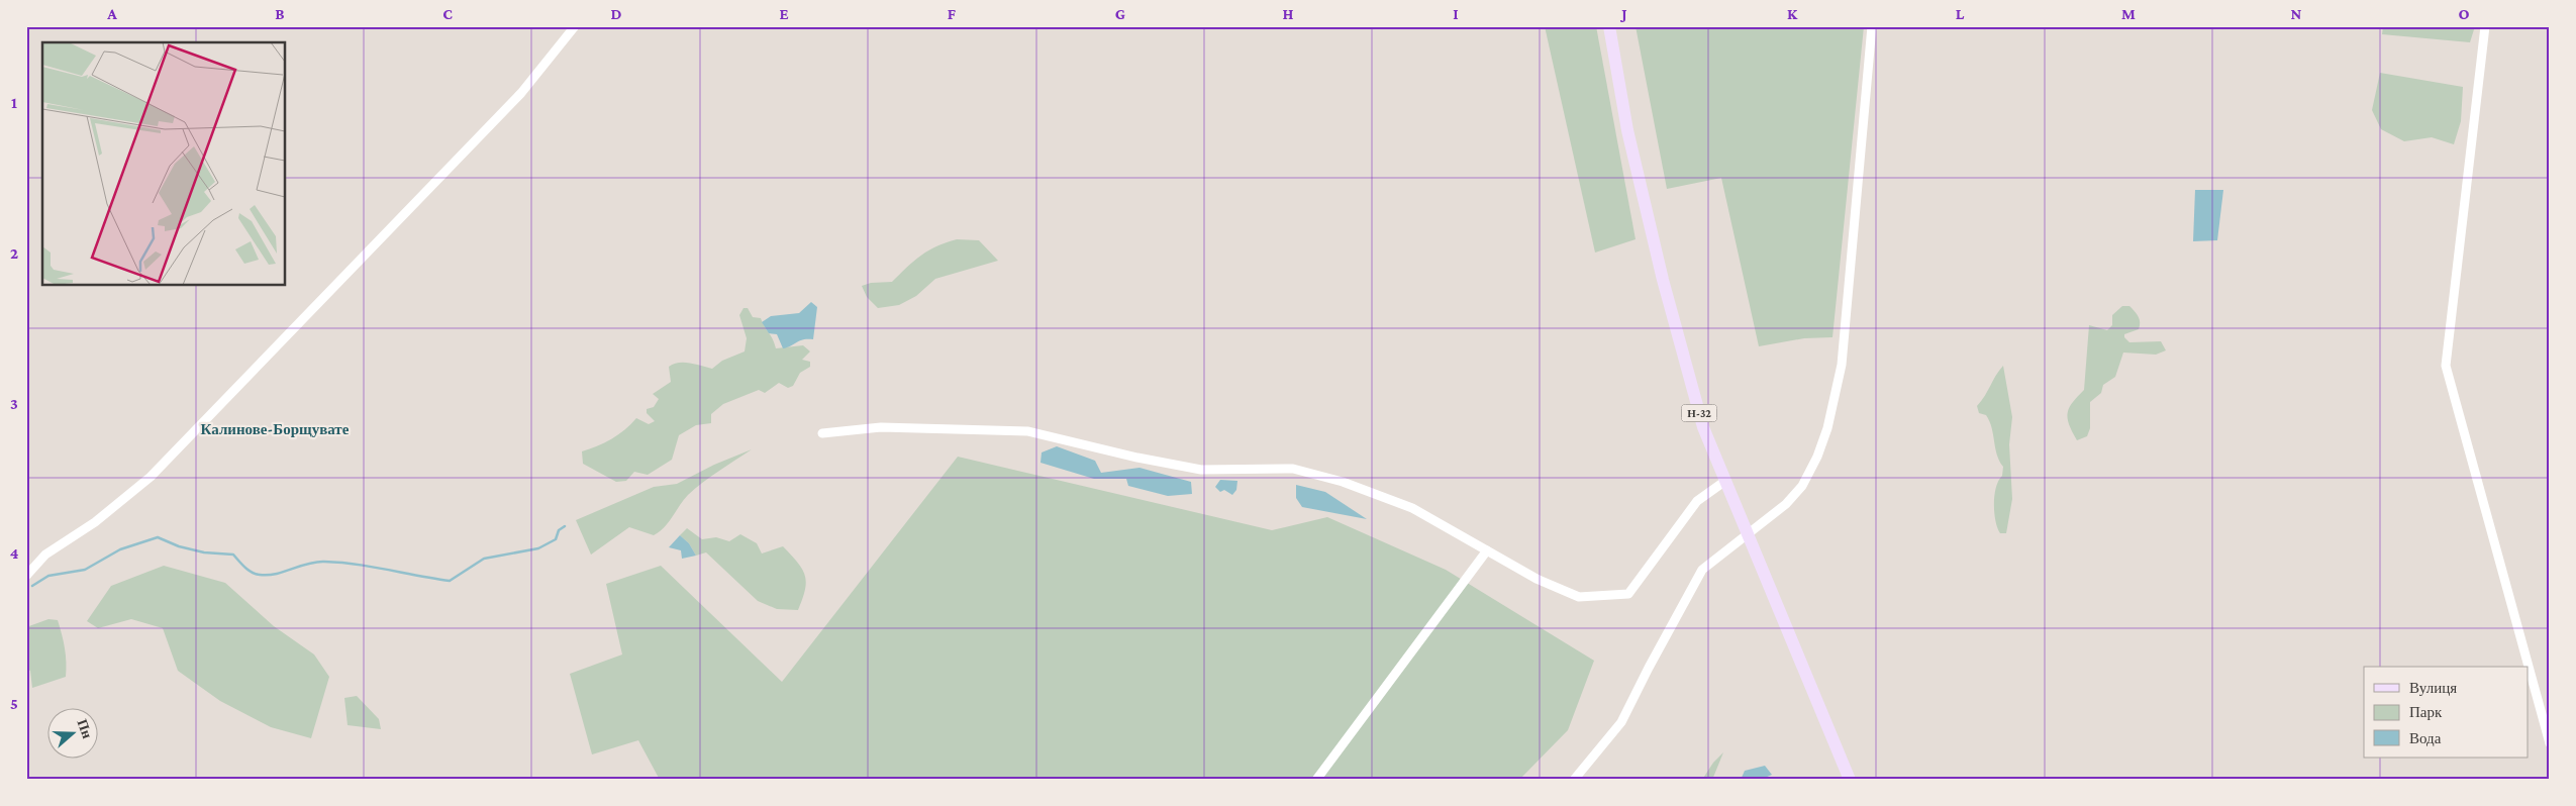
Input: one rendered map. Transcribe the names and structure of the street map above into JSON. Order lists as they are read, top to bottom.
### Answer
{
  "streets": {
    "main road": ["Н-32"]
  },
  "districts": ["Калинове-Борщувате"],
  "legend": ["Вулиця", "Парк", "Вода"],
  "north": "right",
  "grid": {
    "columns": [
      "A",
      "B",
      "C",
      "D",
      "E",
      "F",
      "G",
      "H",
      "I",
      "J",
      "K",
      "L",
      "M",
      "N",
      "O"
    ],
    "rows": [
      "1",
      "2",
      "3",
      "4",
      "5"
    ]
  }
}
